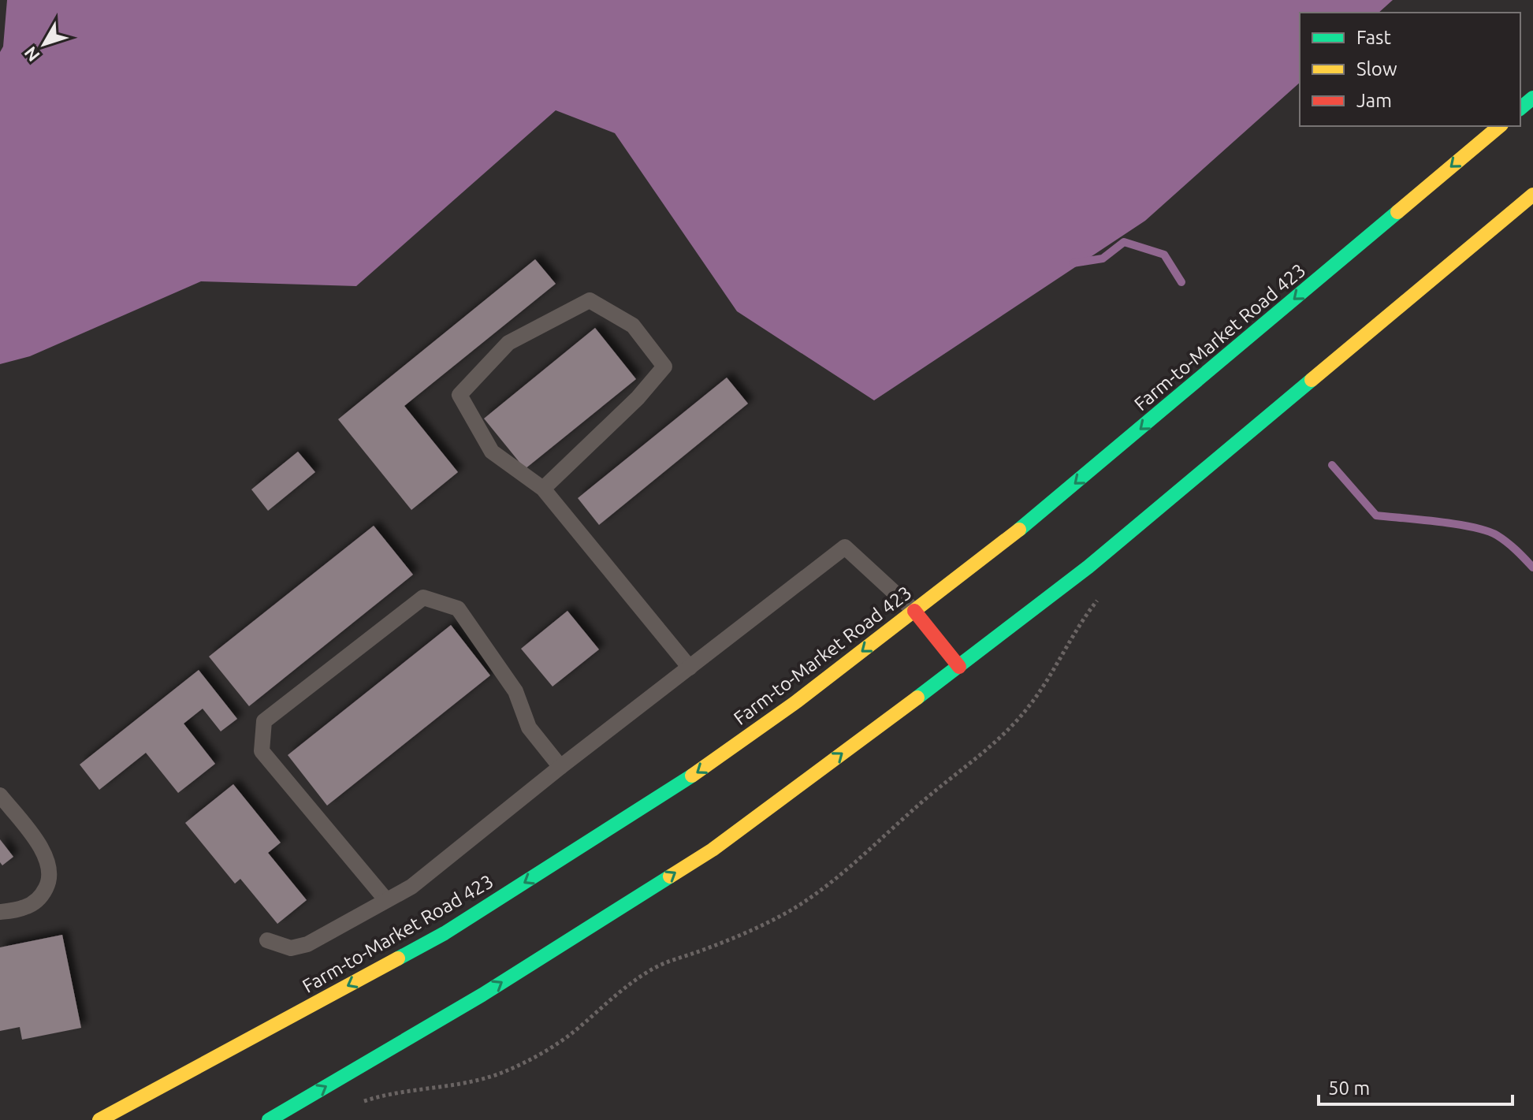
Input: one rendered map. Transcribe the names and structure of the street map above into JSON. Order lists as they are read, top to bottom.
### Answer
{
  "streets": {
    "main road": ["Farm-to-Market Road 423"]
  },
  "legend": ["Fast", "Slow", "Jam"],
  "scale_bar": "50 m",
  "north": "bottom left"
}
